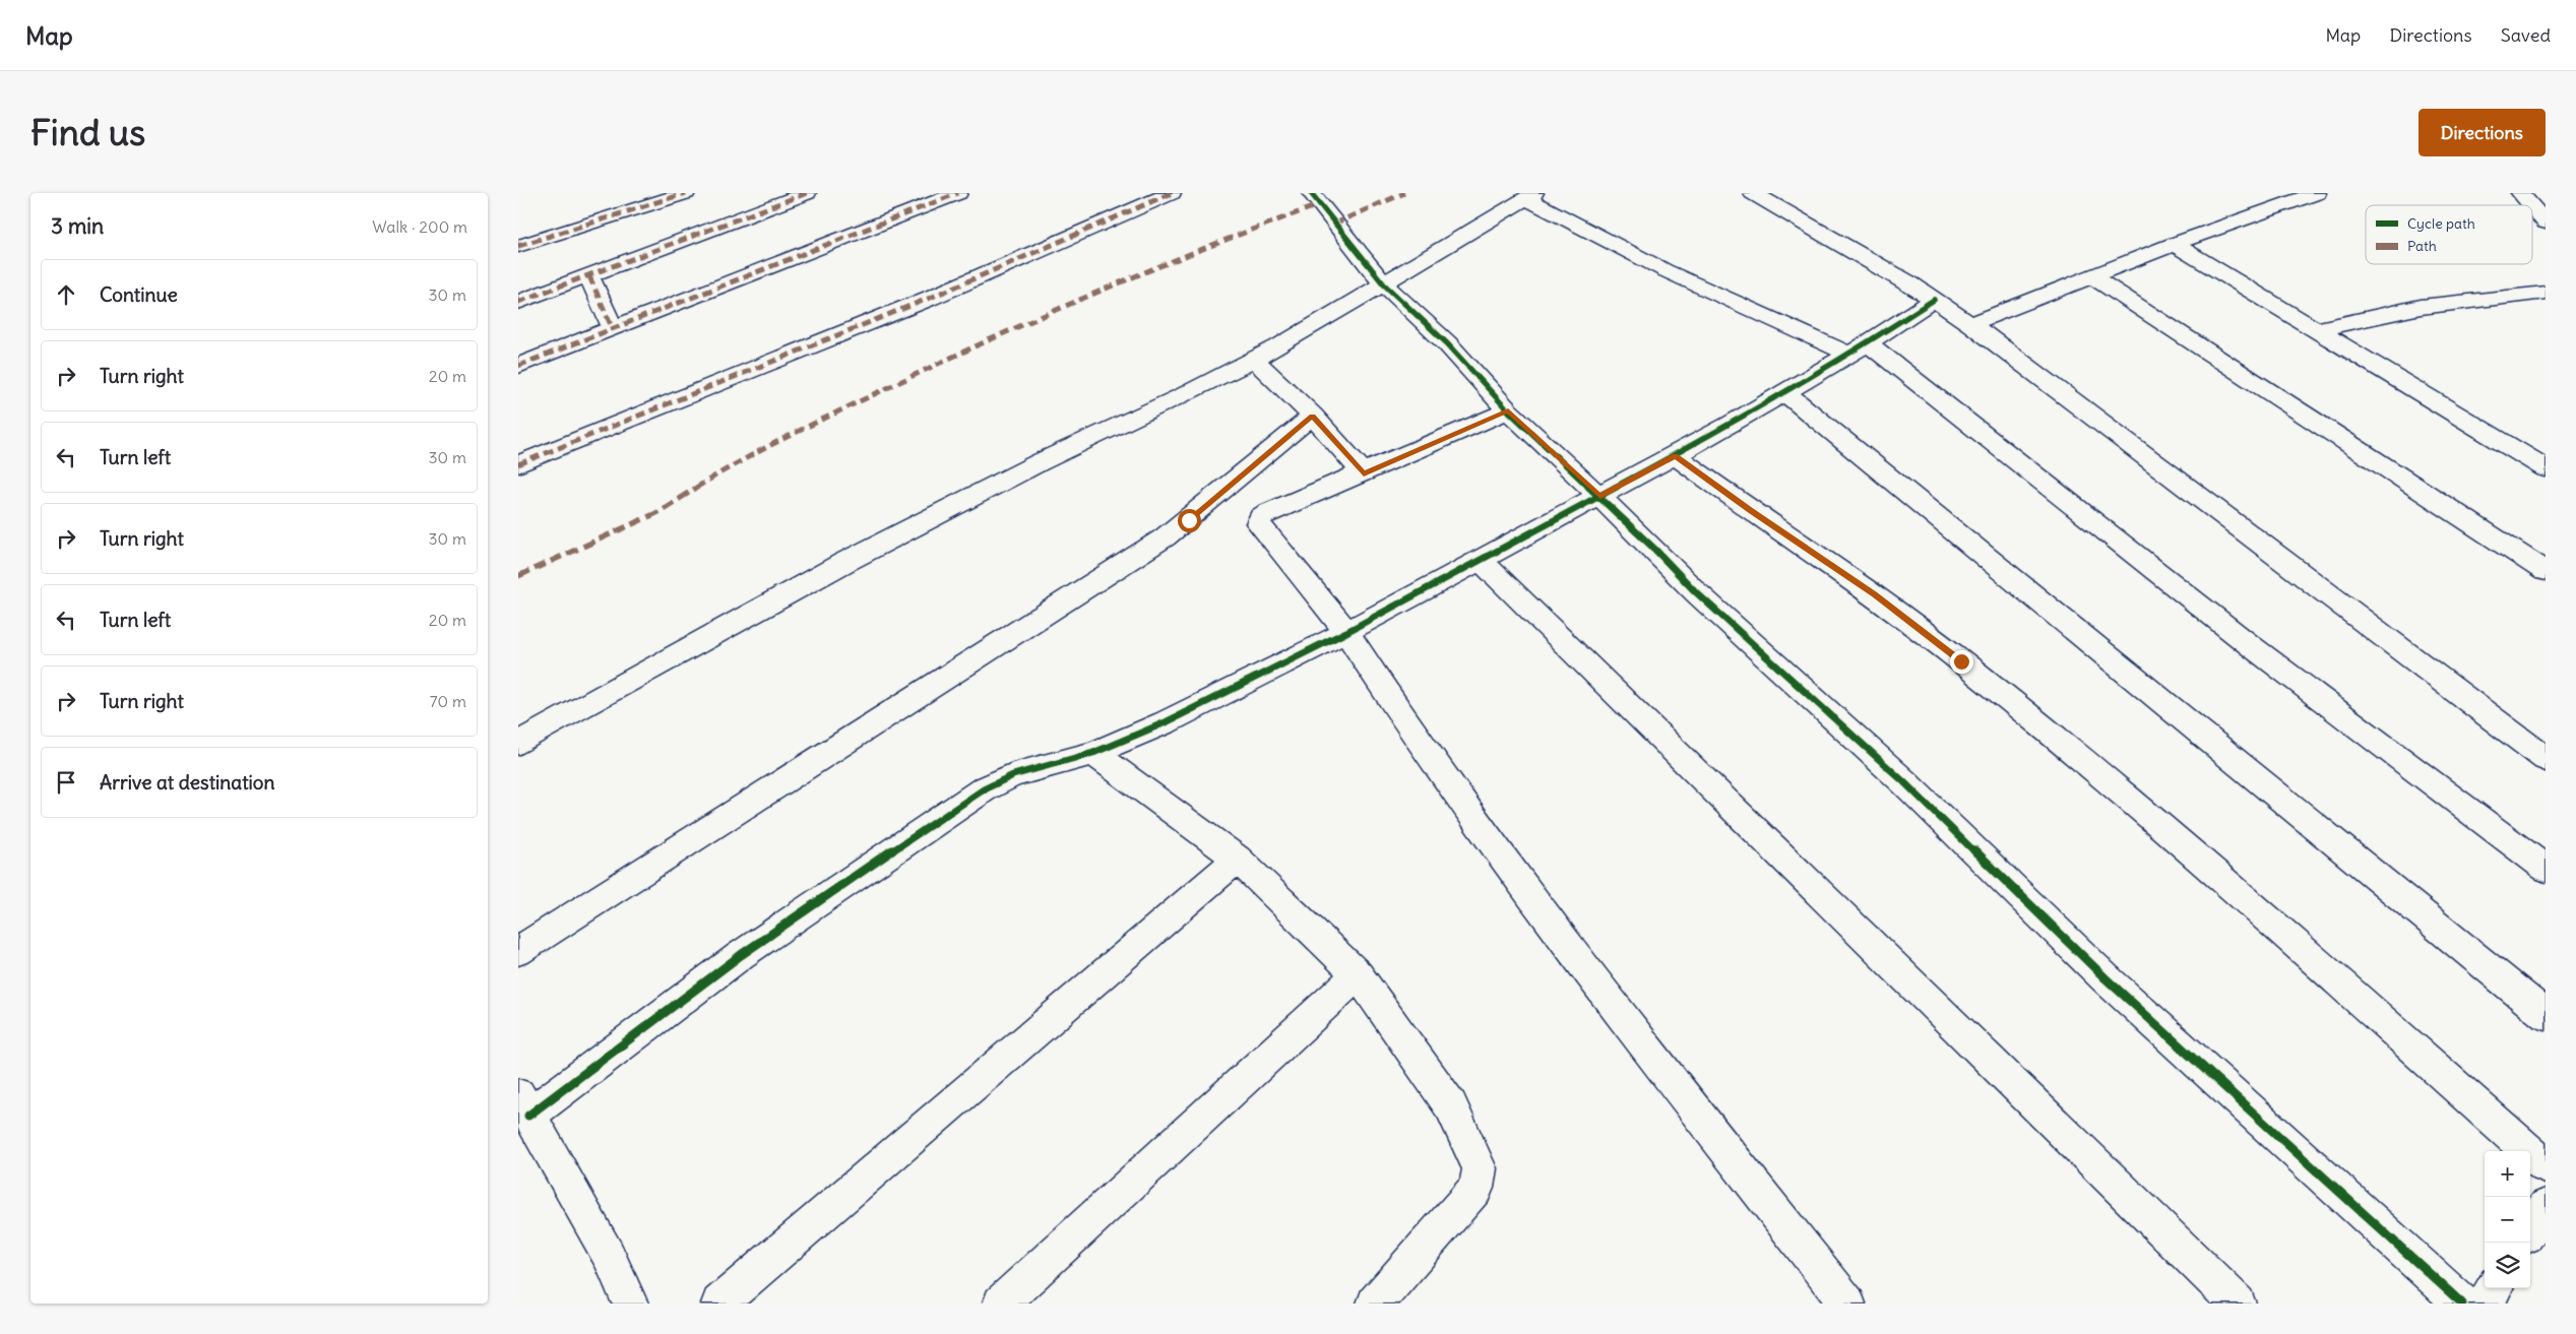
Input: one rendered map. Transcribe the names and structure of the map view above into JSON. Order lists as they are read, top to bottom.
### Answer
{
  "legend": ["Cycle path", "Path"],
  "page": {
    "header": "Map",
    "nav": ["Map", "Directions", "Saved"],
    "buttons": "Directions",
    "title": "Find us",
    "heading": ["3 min", "Walk · 200 m"],
    "list": [
      ["Continue", "30 m"],
      ["Turn right", "20 m"],
      ["Turn left", "30 m"],
      ["Turn right", "30 m"],
      ["Turn left", "20 m"],
      ["Turn right", "70 m"],
      "Arrive at destination"
    ],
    "map_buttons": ["+", "−"]
  }
}
